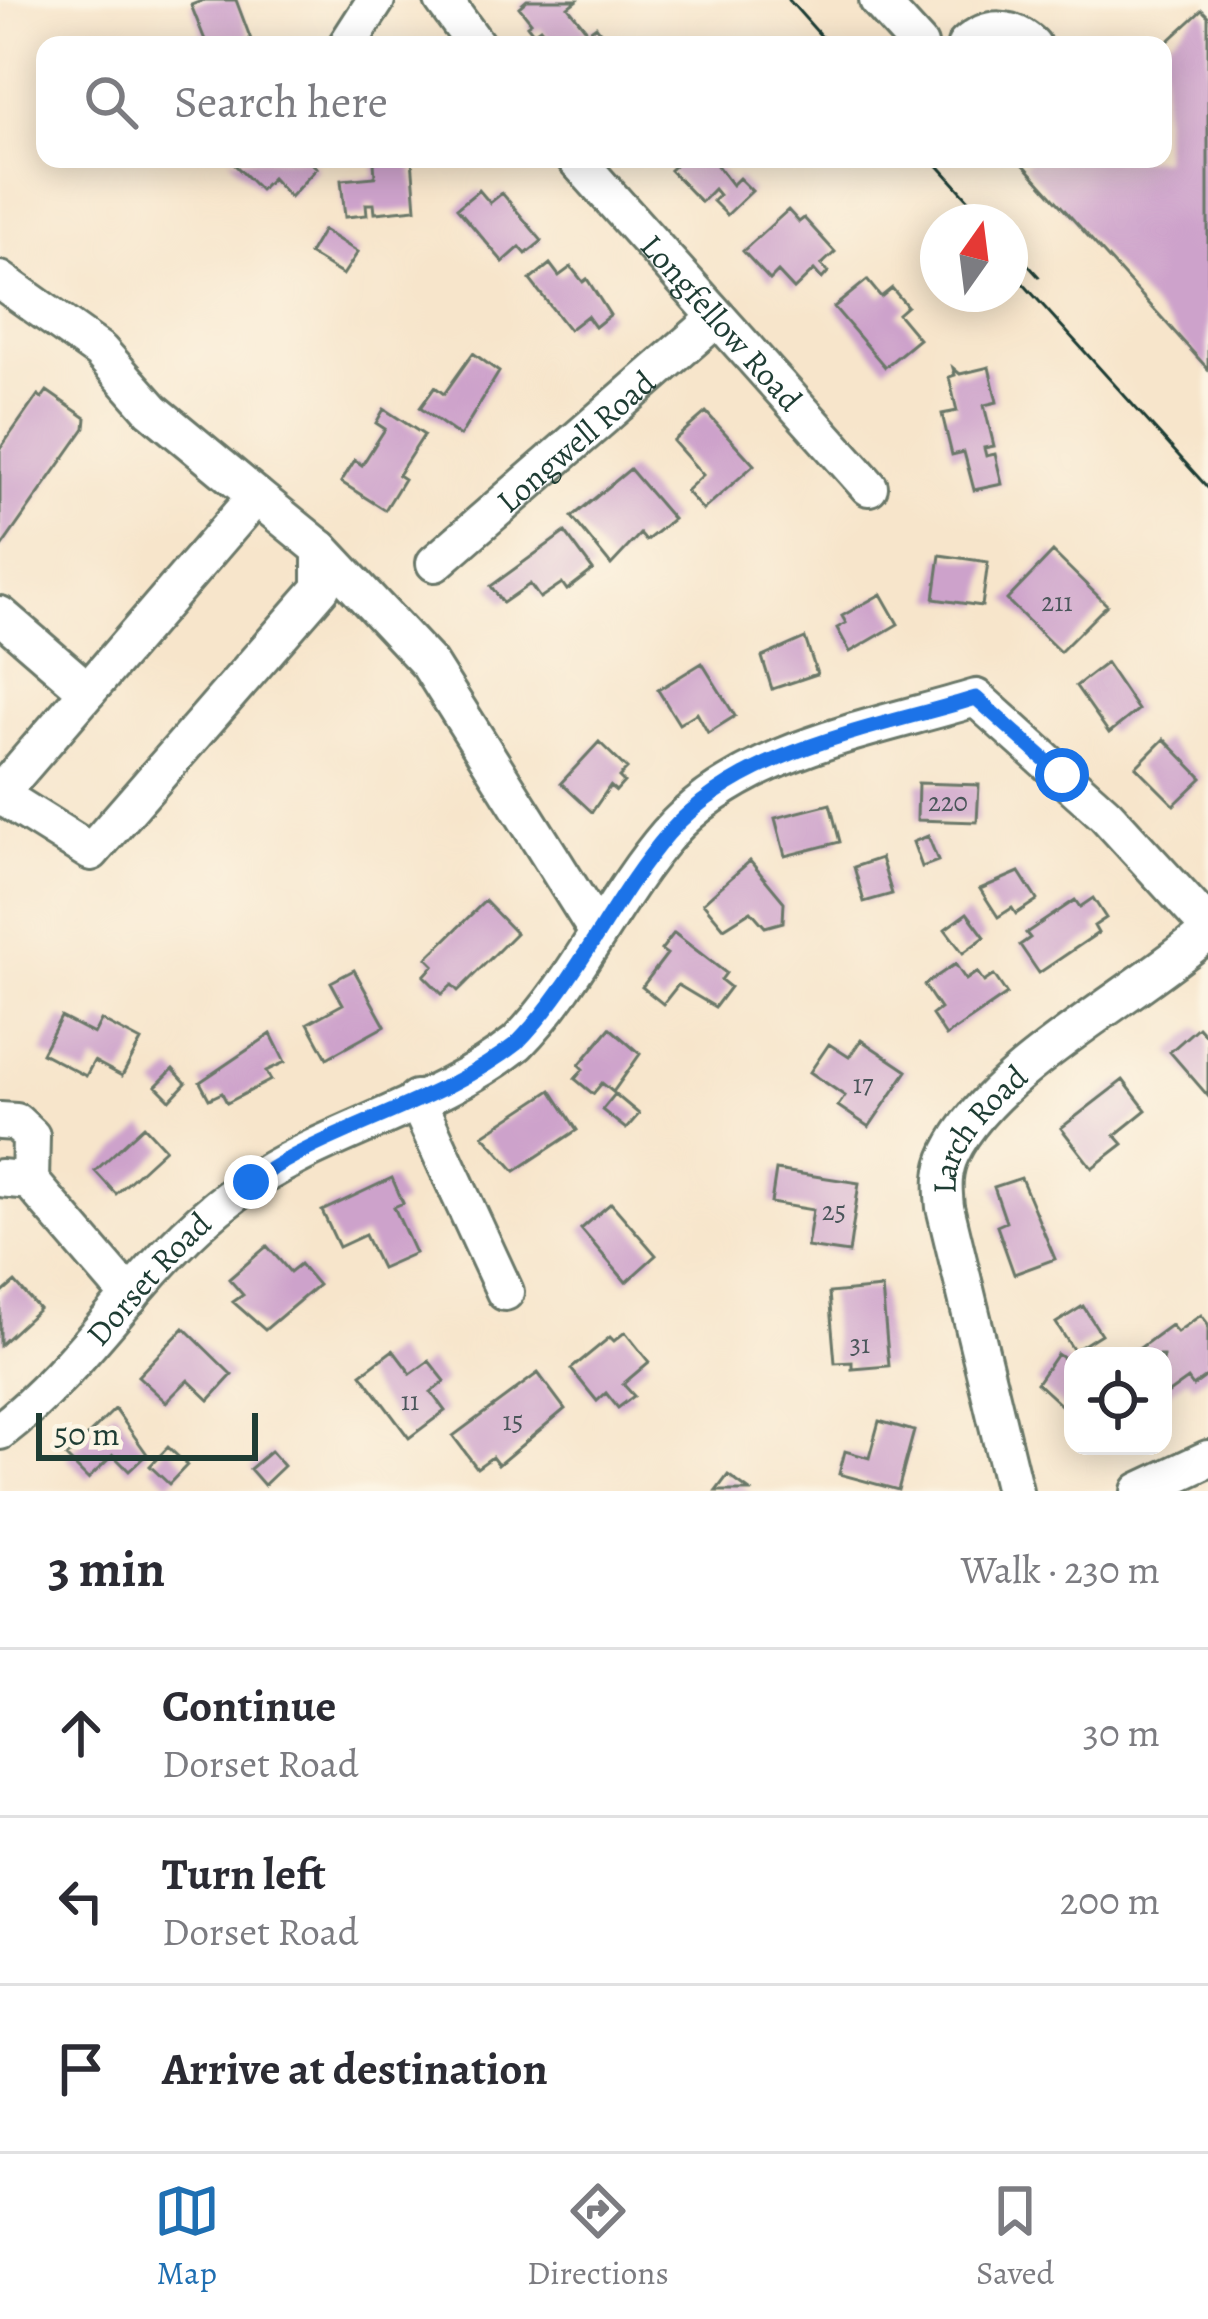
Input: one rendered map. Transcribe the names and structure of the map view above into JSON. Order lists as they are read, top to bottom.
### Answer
{
  "streets": {
    "street": [
      "Longfellow Road",
      "Longwell Road",
      "Larch Road",
      "Dorset Road"
    ]
  },
  "crossings": [
    ["Longfellow Road", "Longwell Road"],
    ["Larch Road", "Dorset Road"]
  ],
  "house_numbers": [
    "211",
    "220",
    "17",
    "25",
    "31",
    "11",
    "15"
  ],
  "scale_bar": "50 m",
  "north": "top",
  "page": {
    "search": "Search here",
    "scale": "50 m",
    "heading": ["3 min", "Walk · 230 m"],
    "list": [
      ["Continue", "Dorset Road", "30 m"],
      ["Turn left", "Dorset Road", "200 m"],
      "Arrive at destination"
    ],
    "nav": ["Map", "Directions", "Saved"]
  }
}
